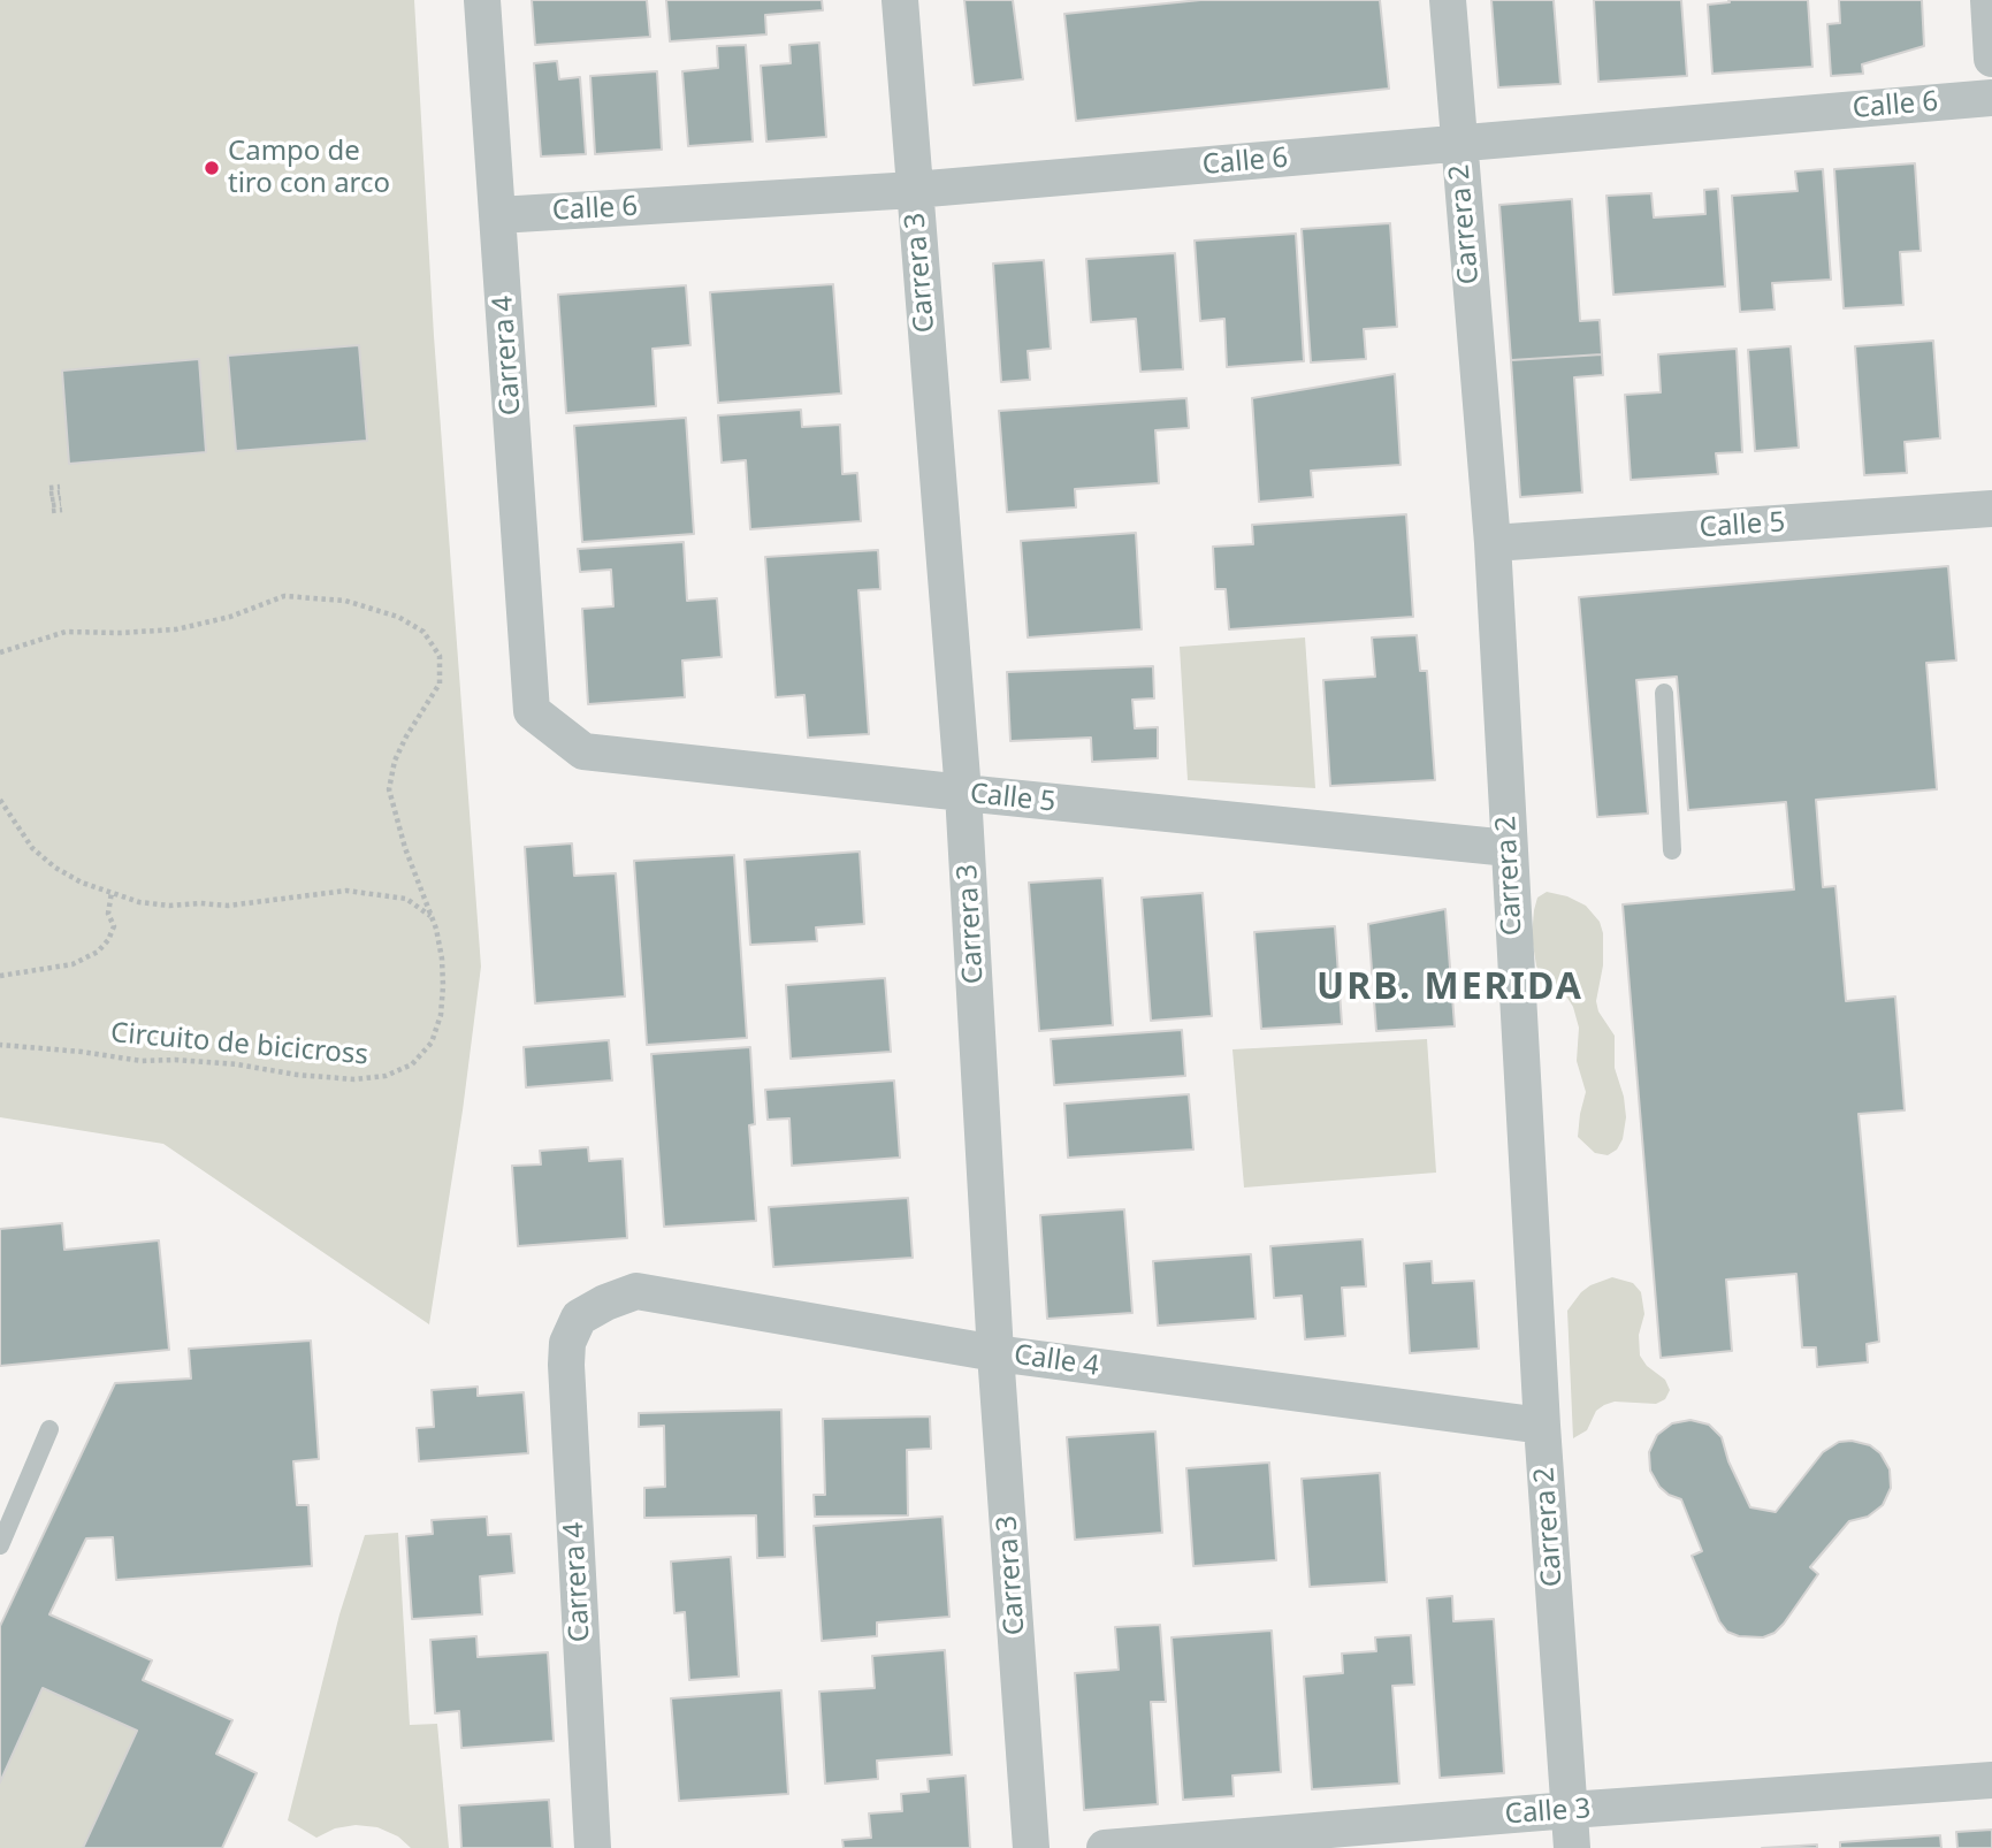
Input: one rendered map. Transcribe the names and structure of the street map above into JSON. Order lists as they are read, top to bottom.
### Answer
{
  "streets": {
    "street": [
      "Calle 6",
      "Carrera 2",
      "Carrera 3",
      "Carrera 4",
      "Calle 5",
      "Calle 4",
      "Calle 3"
    ],
    "path": ["Circuito de bicicross"]
  },
  "crossings": [
    ["Calle 6", "Carrera 2"],
    ["Calle 6", "Carrera 3"],
    ["Calle 6", "Carrera 4"],
    ["Carrera 2", "Calle 5"],
    ["Carrera 2", "Calle 4"],
    ["Carrera 2", "Calle 3"],
    ["Carrera 3", "Calle 5"],
    ["Carrera 3", "Calle 4"],
    ["Carrera 4", "Calle 5"],
    ["Carrera 4", "Calle 4"]
  ],
  "districts": ["URB. MERIDA"],
  "places": ["Campo de tiro con arco"]
}
